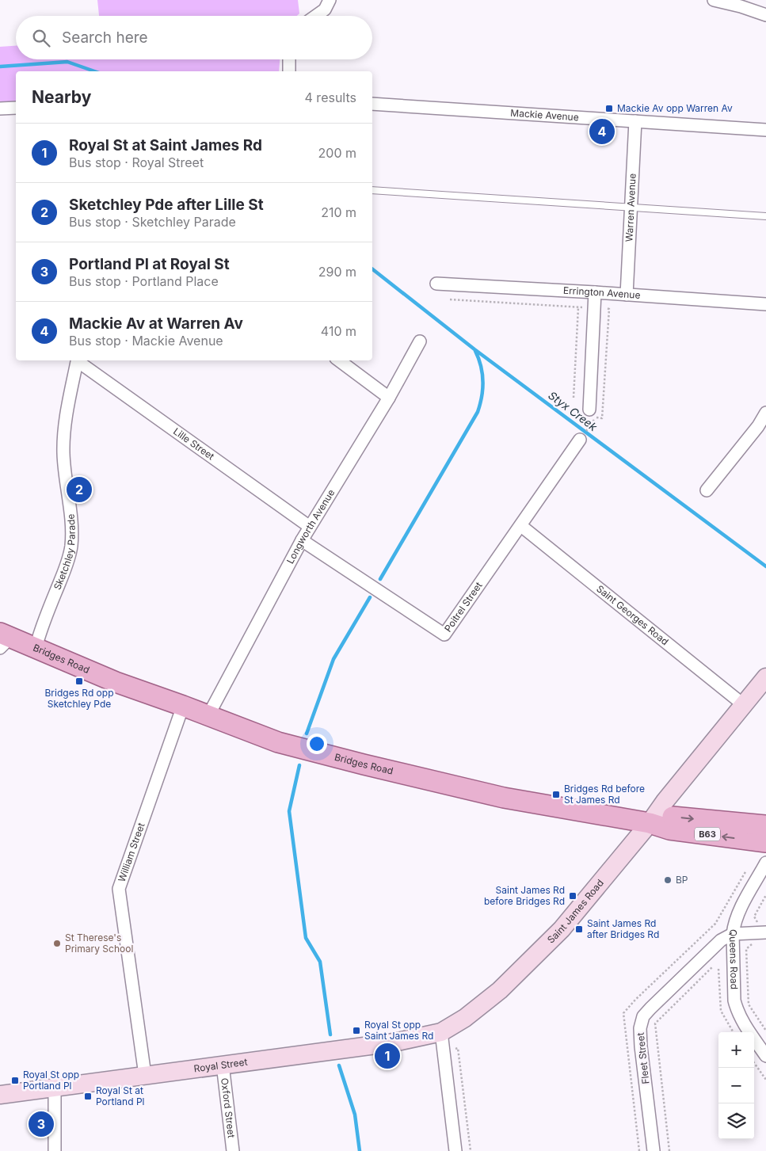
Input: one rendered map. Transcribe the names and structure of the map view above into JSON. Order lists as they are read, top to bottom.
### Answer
{
  "streets": {
    "main road": [
      "Bridges Road",
      "B63",
      "Saint James Road",
      "Royal Street"
    ],
    "street": [
      "Mackie Avenue",
      "Warren Avenue",
      "Errington Avenue",
      "Lille Street",
      "Longworth Avenue",
      "Sketchley Parade",
      "Poitrel Street",
      "Saint Georges Road",
      "William Street",
      "Queens Road",
      "Fleet Street",
      "Oxford Street"
    ]
  },
  "crossings": [
    ["Mackie Avenue", "Warren Avenue"],
    ["Warren Avenue", "Errington Avenue"],
    ["Lille Street", "Longworth Avenue"],
    ["Longworth Avenue", "Poitrel Street"],
    ["Longworth Avenue", "Bridges Road"],
    ["Sketchley Parade", "Bridges Road"],
    ["Poitrel Street", "Saint Georges Road"],
    ["Saint Georges Road", "Saint James Road"],
    ["Bridges Road", "William Street"],
    ["Bridges Road", "Saint James Road"],
    ["William Street", "Royal Street"],
    ["Saint James Road", "Royal Street"],
    ["Queens Road", "Fleet Street"],
    ["Royal Street", "Oxford Street"]
  ],
  "water": ["Styx Creek"],
  "places": {
    "transit": [
      "Mackie Av opp Warren Av",
      "Bridges Rd opp Sketchley Pde",
      "Bridges Rd before St James Rd",
      "Saint James Rd before Bridges Rd",
      "Saint James Rd after Bridges Rd",
      "Royal St opp Saint James Rd",
      "Royal St opp Portland Pl",
      "Royal St at Portland Pl"
    ],
    "other": ["BP", "St Therese's Primary School"]
  },
  "page": {
    "search": "Search here",
    "heading": ["Nearby", "4 results"],
    "pins": [
      "4",
      "2",
      "1",
      "3"
    ],
    "list": [
      {
        "mark": "1",
        "name": "Royal St at Saint James Rd",
        "note": "Bus stop · Royal Street",
        "value": "200 m"
      },
      {
        "mark": "2",
        "name": "Sketchley Pde after Lille St",
        "note": "Bus stop · Sketchley Parade",
        "value": "210 m"
      },
      {
        "mark": "3",
        "name": "Portland Pl at Royal St",
        "note": "Bus stop · Portland Place",
        "value": "290 m"
      },
      {
        "mark": "4",
        "name": "Mackie Av at Warren Av",
        "note": "Bus stop · Mackie Avenue",
        "value": "410 m"
      }
    ],
    "map_buttons": ["+", "−"]
  }
}
